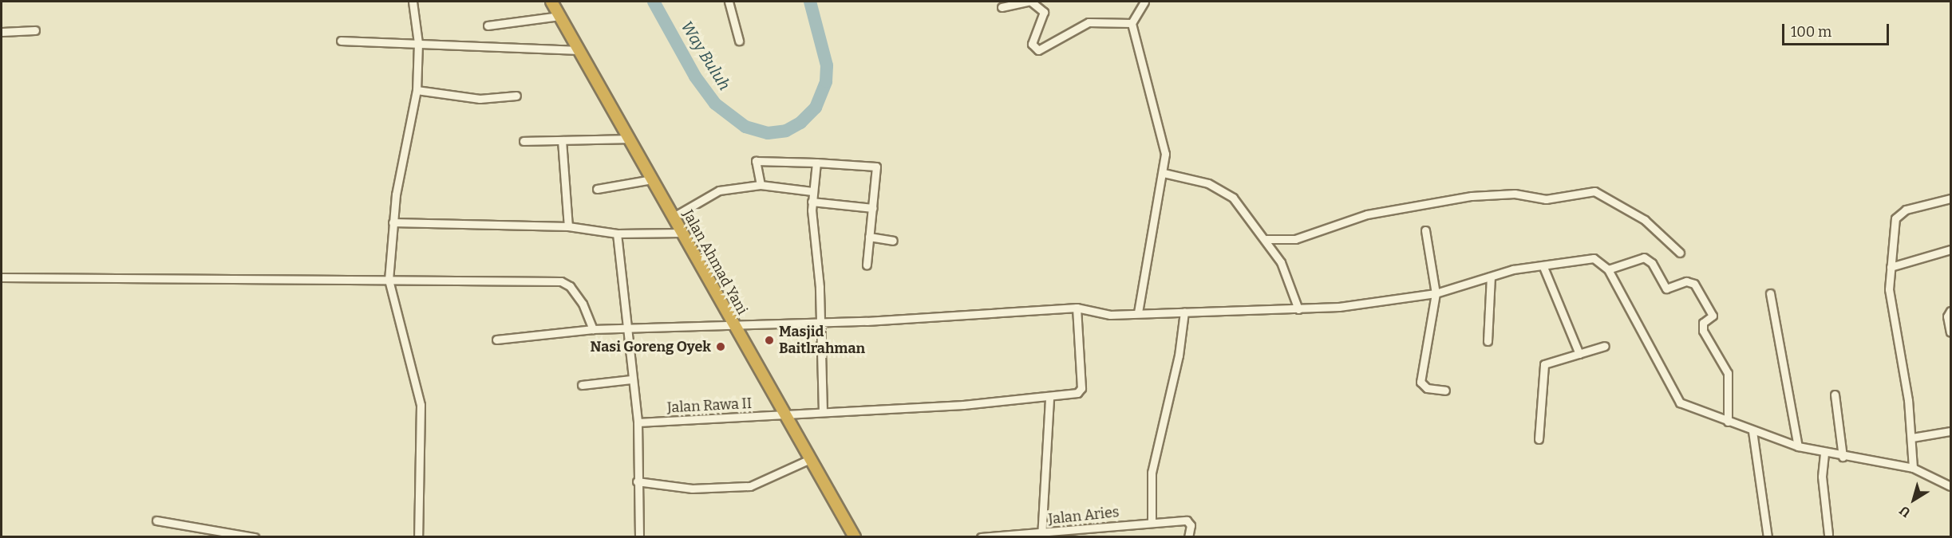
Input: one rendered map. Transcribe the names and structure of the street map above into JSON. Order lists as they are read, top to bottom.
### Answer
{
  "streets": {
    "highway": ["Jalan Ahmad Yani"],
    "street": ["Jalan Rawa II", "Jalan Aries"]
  },
  "crossings": [
    ["Jalan Ahmad Yani", "Jalan Rawa II"]
  ],
  "water": ["Way Buluh"],
  "places": ["Masjid Baitlrahman", "Nasi Goreng Oyek"],
  "scale_bar": "100 m",
  "north": "bottom left"
}
